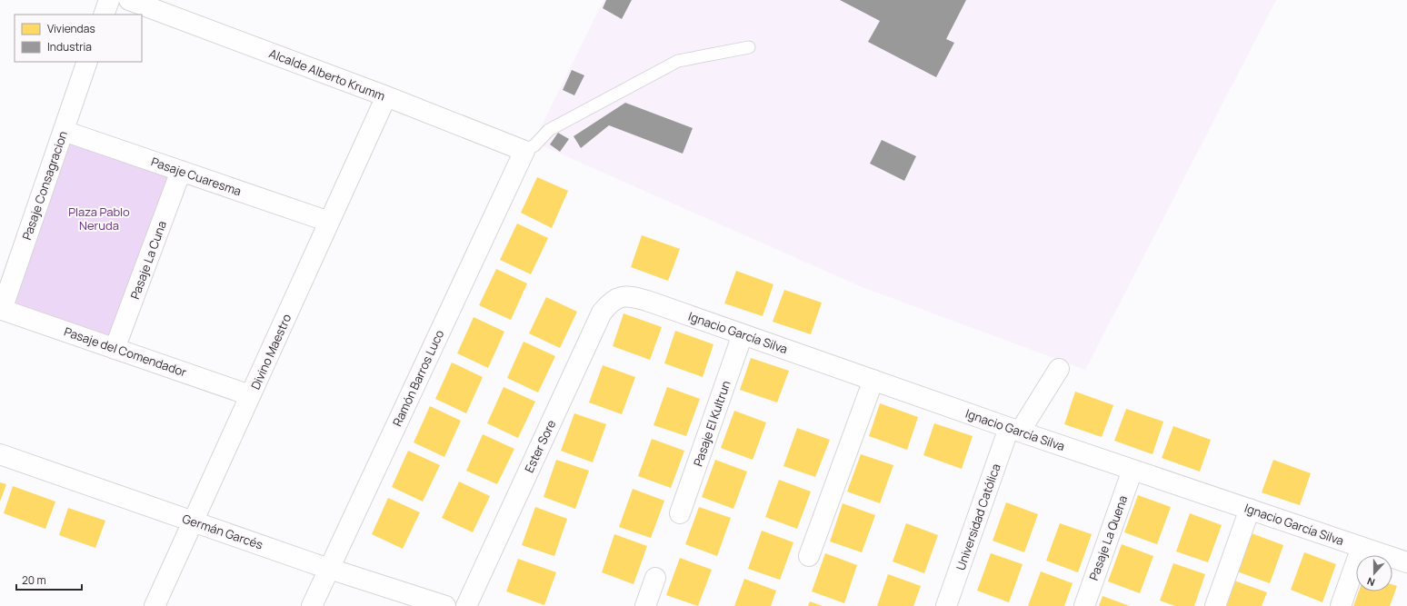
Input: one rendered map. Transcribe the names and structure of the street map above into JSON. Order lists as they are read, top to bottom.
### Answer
{
  "streets": {
    "street": [
      "Alcalde Alberto Krumm",
      "Pasaje Cuaresma",
      "Pasaje Consagracion",
      "Pasaje La Cuna",
      "Ignacio García Silva",
      "Pasaje del Comendador",
      "Divino Maestro",
      "Ramón Barros Luco",
      "Pasaje El Kultrun",
      "Ester Sore",
      "Universidad Católica",
      "Germán Garcés",
      "Pasaje La Quena"
    ]
  },
  "crossings": [
    ["Alcalde Alberto Krumm", "Divino Maestro"],
    ["Alcalde Alberto Krumm", "Ramón Barros Luco"],
    ["Pasaje Cuaresma", "Pasaje Consagracion"],
    ["Pasaje Cuaresma", "Pasaje La Cuna"],
    ["Pasaje Cuaresma", "Divino Maestro"],
    ["Pasaje Consagracion", "Pasaje del Comendador"],
    ["Pasaje La Cuna", "Pasaje del Comendador"],
    ["Ignacio García Silva", "Pasaje El Kultrun"],
    ["Ignacio García Silva", "Ester Sore"],
    ["Ignacio García Silva", "Universidad Católica"],
    ["Ignacio García Silva", "Pasaje La Quena"],
    ["Pasaje del Comendador", "Divino Maestro"],
    ["Divino Maestro", "Germán Garcés"],
    ["Ramón Barros Luco", "Germán Garcés"]
  ],
  "parks": ["Plaza Pablo Neruda"],
  "legend": ["Viviendas", "Industria"],
  "scale_bar": "20 m",
  "north": "bottom"
}
